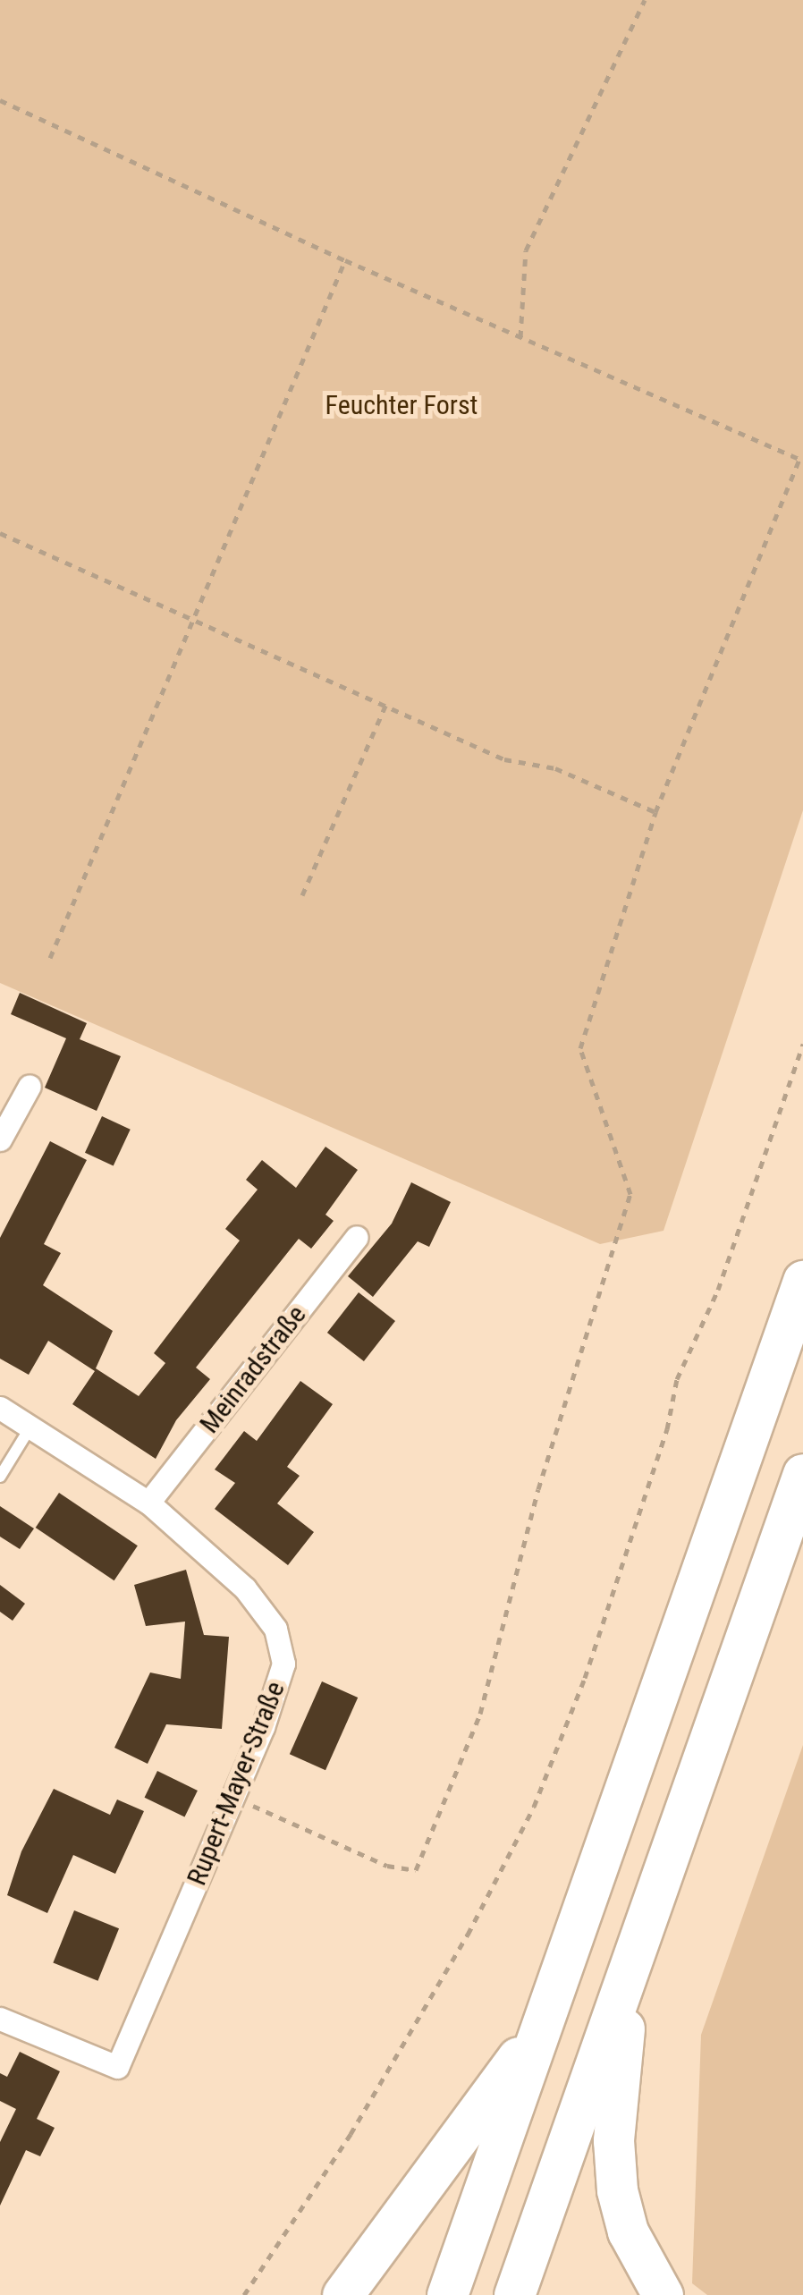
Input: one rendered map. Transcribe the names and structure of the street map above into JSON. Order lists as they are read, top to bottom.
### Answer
{
  "streets": {
    "street": ["Meinradstraße", "Rupert-Mayer-Straße"]
  },
  "crossings": [
    ["Meinradstraße", "Rupert-Mayer-Straße"]
  ],
  "parks": ["Feuchter Forst"]
}
